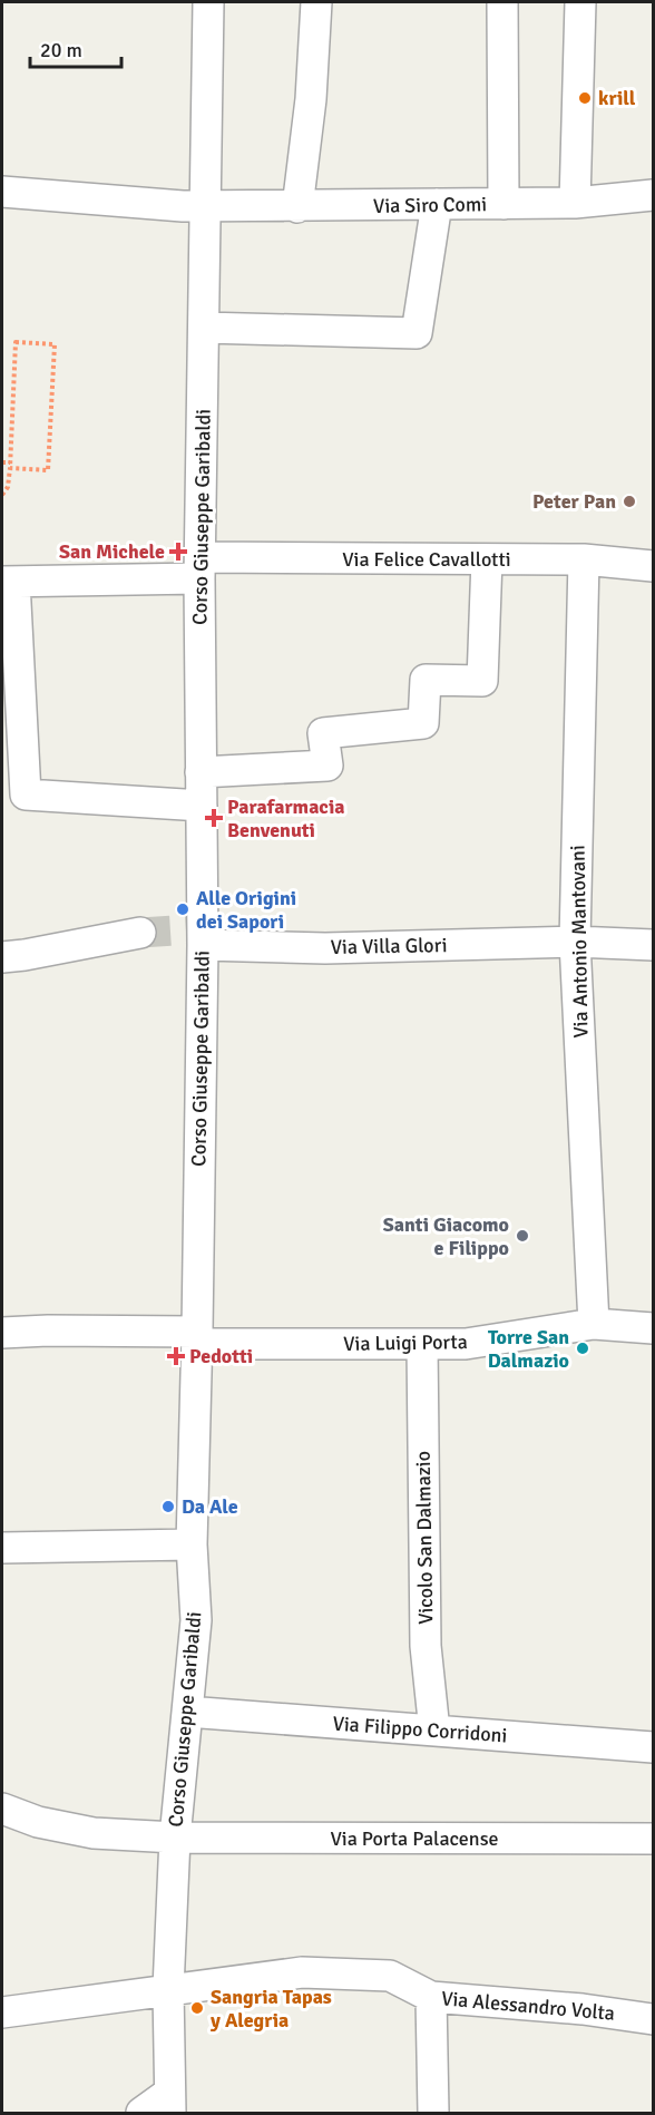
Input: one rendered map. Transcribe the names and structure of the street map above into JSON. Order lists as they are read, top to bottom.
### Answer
{
  "streets": {
    "street": [
      "Via Siro Comi",
      "Corso Giuseppe Garibaldi",
      "Via Felice Cavallotti",
      "Via Antonio Mantovani",
      "Via Villa Glori",
      "Via Luigi Porta",
      "Vicolo San Dalmazio",
      "Via Filippo Corridoni",
      "Via Porta Palacense",
      "Via Alessandro Volta"
    ]
  },
  "crossings": [
    ["Via Siro Comi", "Corso Giuseppe Garibaldi"],
    ["Corso Giuseppe Garibaldi", "Via Felice Cavallotti"],
    ["Corso Giuseppe Garibaldi", "Via Villa Glori"],
    ["Corso Giuseppe Garibaldi", "Via Luigi Porta"],
    ["Corso Giuseppe Garibaldi", "Via Filippo Corridoni"],
    ["Corso Giuseppe Garibaldi", "Via Porta Palacense"],
    ["Corso Giuseppe Garibaldi", "Via Alessandro Volta"],
    ["Via Felice Cavallotti", "Via Antonio Mantovani"],
    ["Via Antonio Mantovani", "Via Villa Glori"],
    ["Via Antonio Mantovani", "Via Luigi Porta"],
    ["Via Luigi Porta", "Vicolo San Dalmazio"],
    ["Vicolo San Dalmazio", "Via Filippo Corridoni"]
  ],
  "places": {
    "other": [
      "krill",
      "Peter Pan",
      "Alle Origini dei Sapori",
      "Santi Giacomo e Filippo",
      "Torre San Dalmazio",
      "Da Ale",
      "Sangria Tapas y Alegria"
    ],
    "health": ["San Michele", "Parafarmacia Benvenuti", "Pedotti"]
  },
  "scale_bar": "20 m"
}
